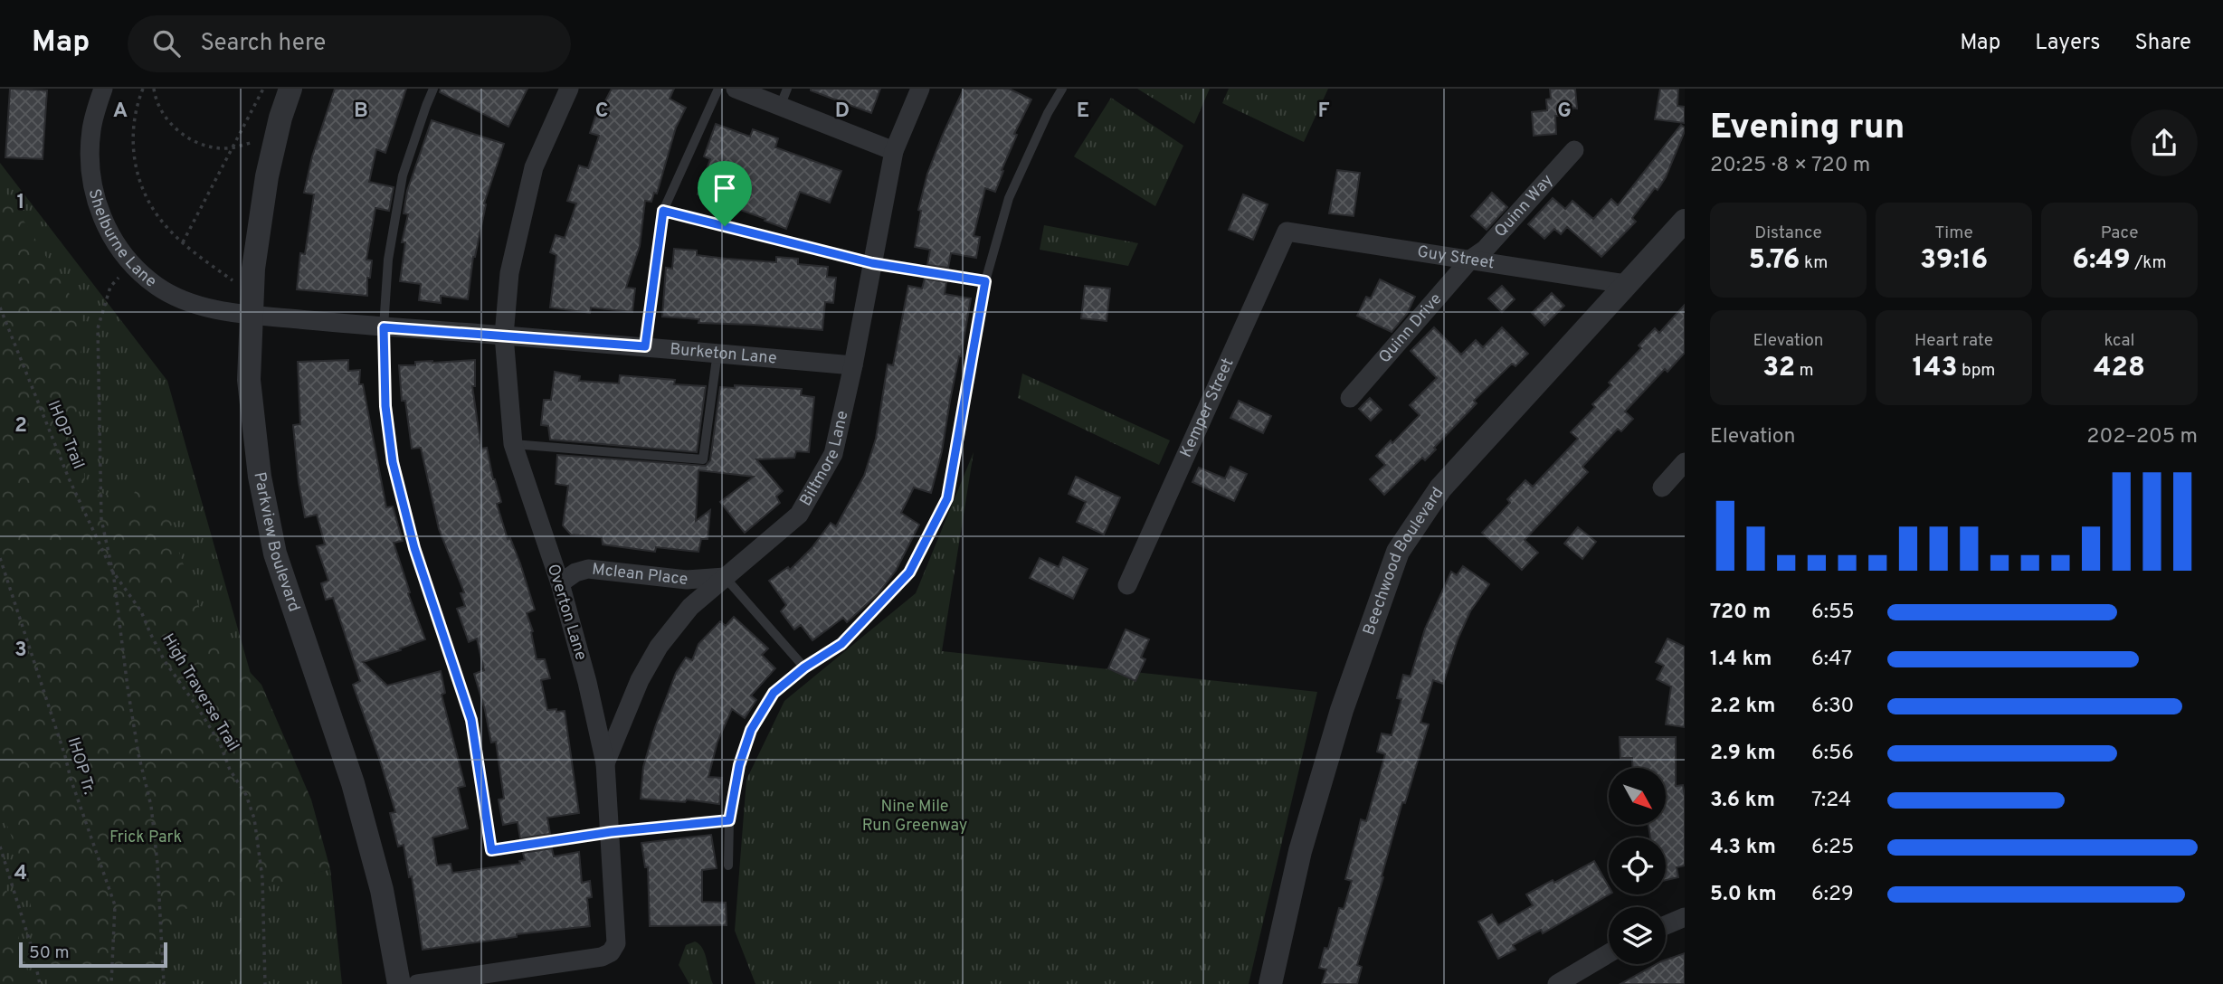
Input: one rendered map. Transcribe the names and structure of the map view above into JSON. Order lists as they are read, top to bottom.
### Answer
{
  "streets": {
    "street": [
      "Quinn Way",
      "Shelburne Lane",
      "Guy Street",
      "Quinn Drive",
      "Burketon Lane",
      "Kemper Street",
      "Biltmore Lane",
      "Parkview Boulevard",
      "Beechwood Boulevard",
      "Mclean Place",
      "Overton Lane"
    ],
    "path": ["IHOP Trail", "High Traverse Trail", "IHOP Tr."]
  },
  "crossings": [
    ["Quinn Way", "Guy Street"],
    ["Quinn Way", "Quinn Drive"],
    ["Shelburne Lane", "Burketon Lane"],
    ["Shelburne Lane", "Parkview Boulevard"],
    ["Guy Street", "Quinn Drive"],
    ["Guy Street", "Kemper Street"],
    ["Guy Street", "Beechwood Boulevard"],
    ["Burketon Lane", "Biltmore Lane"],
    ["Burketon Lane", "Parkview Boulevard"],
    ["Burketon Lane", "Overton Lane"],
    ["IHOP Trail", "High Traverse Trail"],
    ["Biltmore Lane", "Mclean Place"],
    ["Biltmore Lane", "Overton Lane"],
    ["Mclean Place", "Overton Lane"]
  ],
  "parks": ["Nine Mile Run Greenway", "Frick Park"],
  "scale_bar": "50 m",
  "north": "bottom right",
  "page": {
    "header": "Map",
    "search": "Search here",
    "nav": ["Map", "Layers", "Share"],
    "heading": ["Evening run", "20:25 · 8 × 720 m"],
    "stats": [
      ["Distance", "5.76 km"],
      ["Time", "39:16"],
      ["Pace", "6:49 /km"],
      ["Elevation", "32 m"],
      ["Heart rate", "143 bpm"],
      ["kcal", "428"]
    ],
    "chart": ["Elevation", "202–205 m"],
    "list": [
      {
        "name": "720 m",
        "note": "6:55"
      },
      {
        "name": "1.4 km",
        "note": "6:47"
      },
      {
        "name": "2.2 km",
        "note": "6:30"
      },
      {
        "name": "2.9 km",
        "note": "6:56"
      },
      {
        "name": "3.6 km",
        "note": "7:24"
      },
      {
        "name": "4.3 km",
        "note": "6:25"
      },
      {
        "name": "5.0 km",
        "note": "6:29"
      }
    ],
    "scale": "50 m"
  },
  "grid": {
    "columns": [
      "A",
      "B",
      "C",
      "D",
      "E",
      "F",
      "G"
    ],
    "rows": [
      "1",
      "2",
      "3",
      "4"
    ]
  }
}
